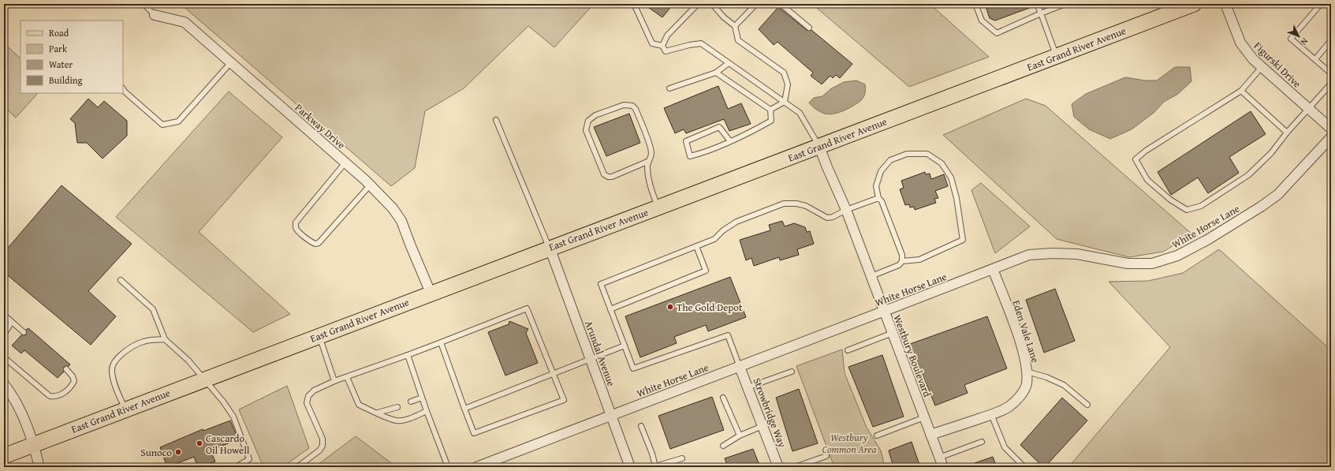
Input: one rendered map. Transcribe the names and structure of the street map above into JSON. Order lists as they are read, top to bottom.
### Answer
{
  "streets": {
    "main road": ["East Grand River Avenue"],
    "street": [
      "Figurski Drive",
      "Parkway Drive",
      "White Horse Lane",
      "Eden Vale Lane",
      "Arundal Avenue",
      "Westbury Boulevard",
      "Strowbridge Way"
    ]
  },
  "crossings": [
    ["East Grand River Avenue", "Parkway Drive"],
    ["East Grand River Avenue", "Arundal Avenue"],
    ["East Grand River Avenue", "Westbury Boulevard"],
    ["White Horse Lane", "Eden Vale Lane"],
    ["White Horse Lane", "Arundal Avenue"],
    ["White Horse Lane", "Westbury Boulevard"],
    ["White Horse Lane", "Strowbridge Way"],
    ["Eden Vale Lane", "Westbury Boulevard"]
  ],
  "parks": ["Westbury Common Area"],
  "places": ["The Gold Depot", "Cascardo Oil Howell", "Sunoco"],
  "legend": [
    "Road",
    "Park",
    "Water",
    "Building"
  ],
  "north": "bottom right"
}
